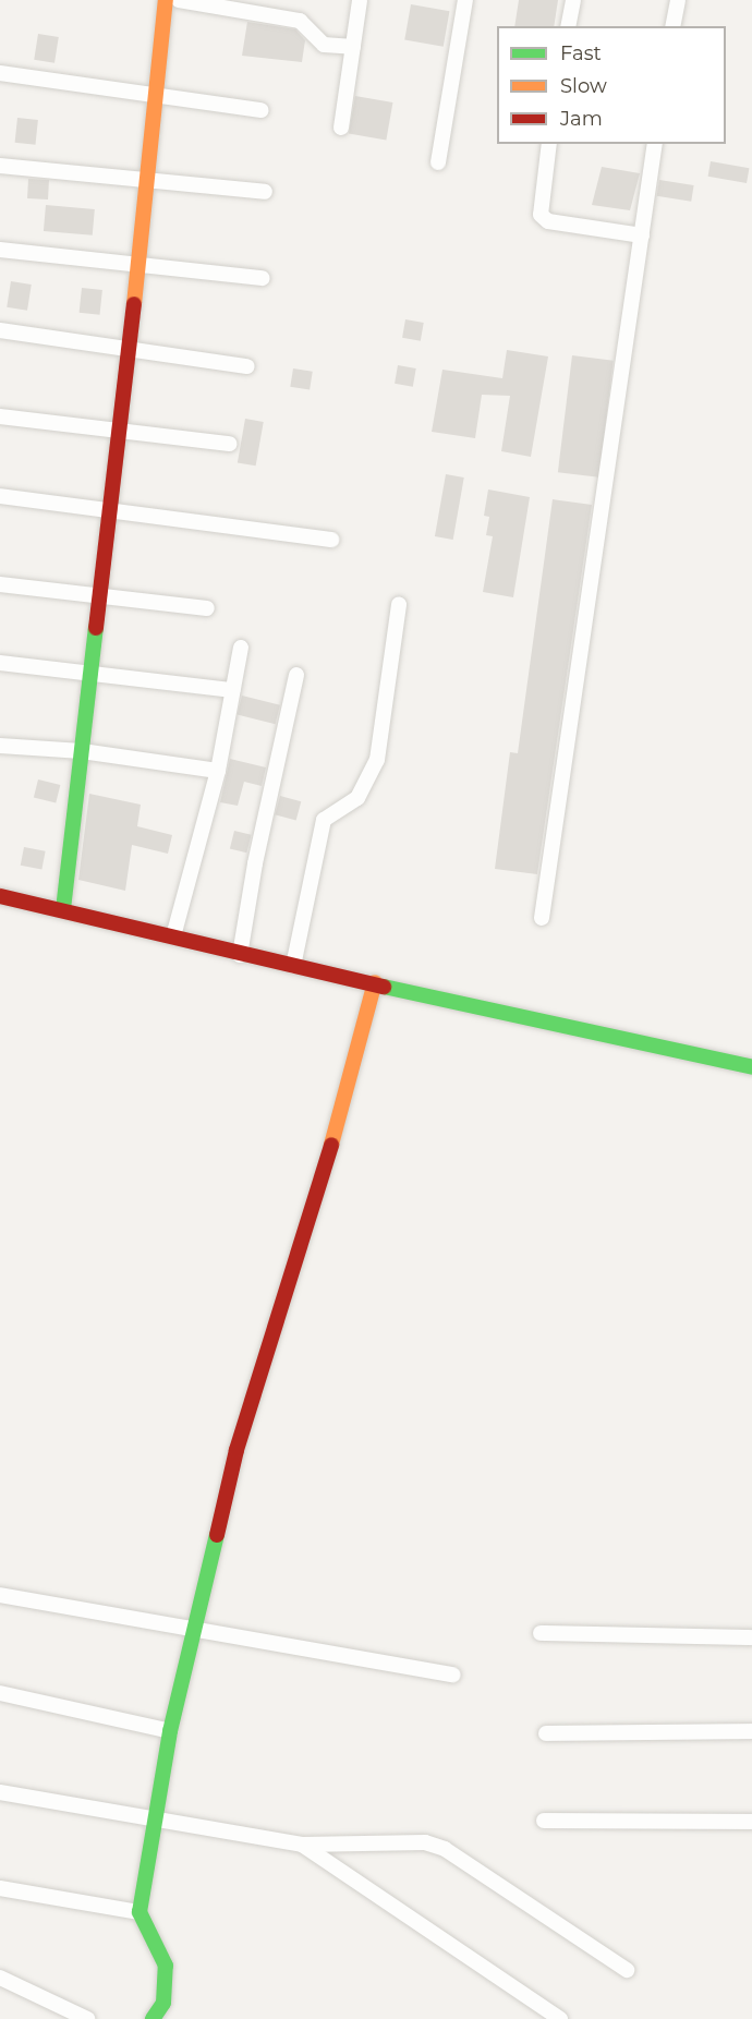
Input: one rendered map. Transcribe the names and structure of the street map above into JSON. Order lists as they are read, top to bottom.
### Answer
{
  "legend": ["Fast", "Slow", "Jam"]
}
